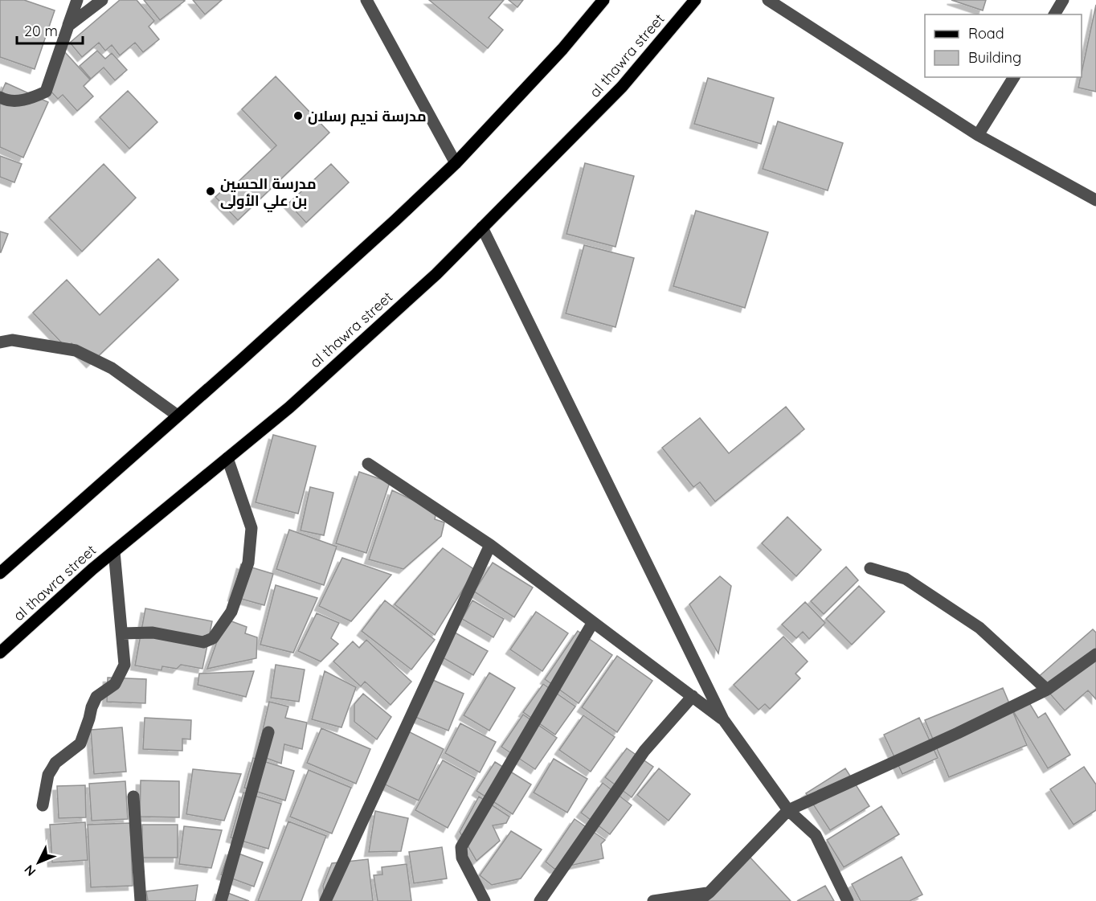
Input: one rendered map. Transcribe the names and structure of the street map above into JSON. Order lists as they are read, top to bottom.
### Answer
{
  "streets": {
    "main road": ["al thawra street"]
  },
  "places": ["مدرسة نديم رسلان", "مدرسة الحسين بن علي الأولى"],
  "legend": ["Road", "Building"],
  "scale_bar": "20 m",
  "north": "bottom left"
}
